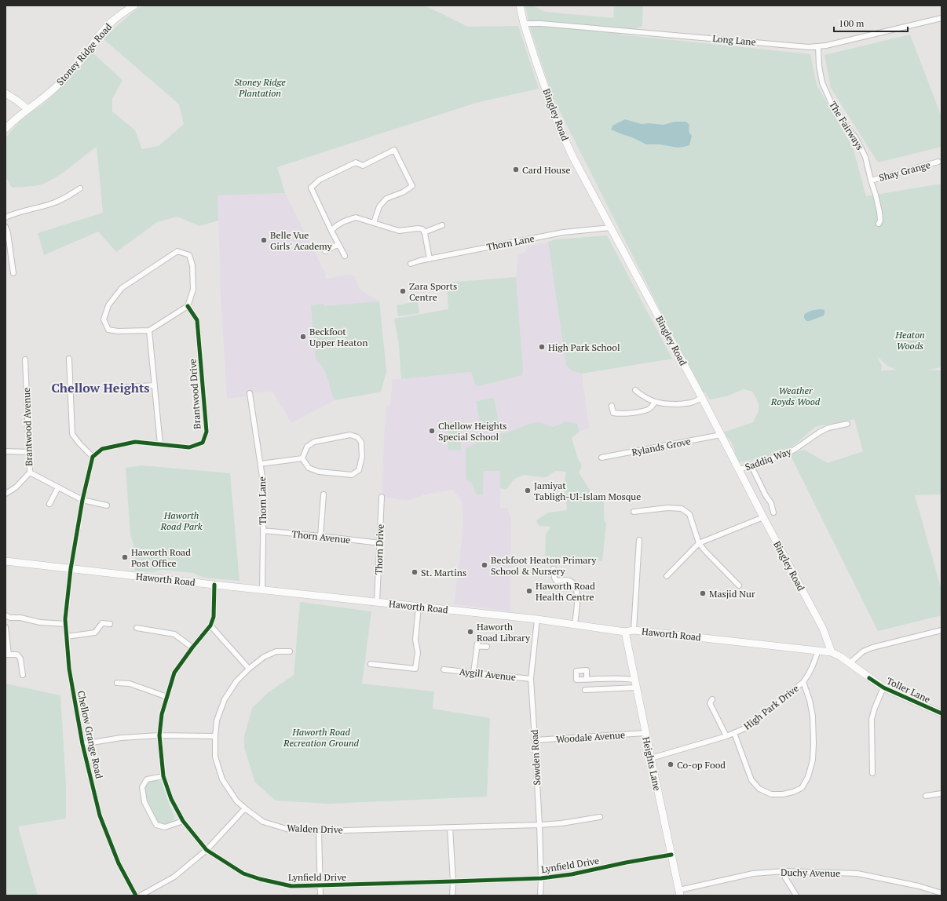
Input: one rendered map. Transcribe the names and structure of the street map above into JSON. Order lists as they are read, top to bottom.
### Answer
{
  "streets": {
    "main road": [
      "Stoney Ridge Road",
      "Bingley Road",
      "Haworth Road",
      "Toller Lane",
      "Heights Lane"
    ],
    "street": [
      "Long Lane",
      "The Fairways",
      "Shay Grange",
      "Thorn Lane",
      "Brantwood Drive",
      "Brantwood Avenue",
      "Rylands Grove",
      "Saddiq Way",
      "Thorn Avenue",
      "Thorn Drive",
      "Aygill Avenue",
      "High Park Drive",
      "Chellow Grange Road",
      "Woodale Avenue",
      "Sowden Road",
      "Walden Drive",
      "Lynfield Drive",
      "Duchy Avenue"
    ]
  },
  "crossings": [
    ["Long Lane", "Bingley Road"],
    ["Long Lane", "The Fairways"],
    ["Bingley Road", "Thorn Lane"],
    ["Bingley Road", "Rylands Grove"],
    ["Bingley Road", "Saddiq Way"],
    ["Bingley Road", "Haworth Road"],
    ["Bingley Road", "Toller Lane"],
    ["The Fairways", "Shay Grange"],
    ["Thorn Lane", "Thorn Avenue"],
    ["Thorn Lane", "Haworth Road"],
    ["Thorn Avenue", "Thorn Drive"],
    ["Thorn Drive", "Haworth Road"],
    ["Haworth Road", "Toller Lane"],
    ["Haworth Road", "High Park Drive"],
    ["Haworth Road", "Chellow Grange Road"],
    ["Haworth Road", "Sowden Road"],
    ["Haworth Road", "Heights Lane"],
    ["Haworth Road", "Lynfield Drive"],
    ["Aygill Avenue", "Sowden Road"],
    ["High Park Drive", "Heights Lane"],
    ["Woodale Avenue", "Sowden Road"],
    ["Woodale Avenue", "Heights Lane"],
    ["Sowden Road", "Walden Drive"],
    ["Sowden Road", "Lynfield Drive"],
    ["Heights Lane", "Lynfield Drive"],
    ["Heights Lane", "Duchy Avenue"]
  ],
  "districts": ["Chellow Heights"],
  "parks": [
    "Stoney Ridge Plantation",
    "Heaton Woods",
    "Weather Royds Wood",
    "Haworth Road Park",
    "Haworth Road Recreation Ground"
  ],
  "places": [
    "Card House",
    "Belle Vue Girls' Academy",
    "Zara Sports Centre",
    "Beckfoot Upper Heaton",
    "High Park School",
    "Chellow Heights Special School",
    "Jamiyat Tabligh-Ul-Islam Mosque",
    "Haworth Road Post Office",
    "Beckfoot Heaton Primary School & Nursery",
    "St. Martins",
    "Haworth Road Health Centre",
    "Masjid Nur",
    "Haworth Road Library",
    "Co-op Food"
  ],
  "scale_bar": "100 m"
}
